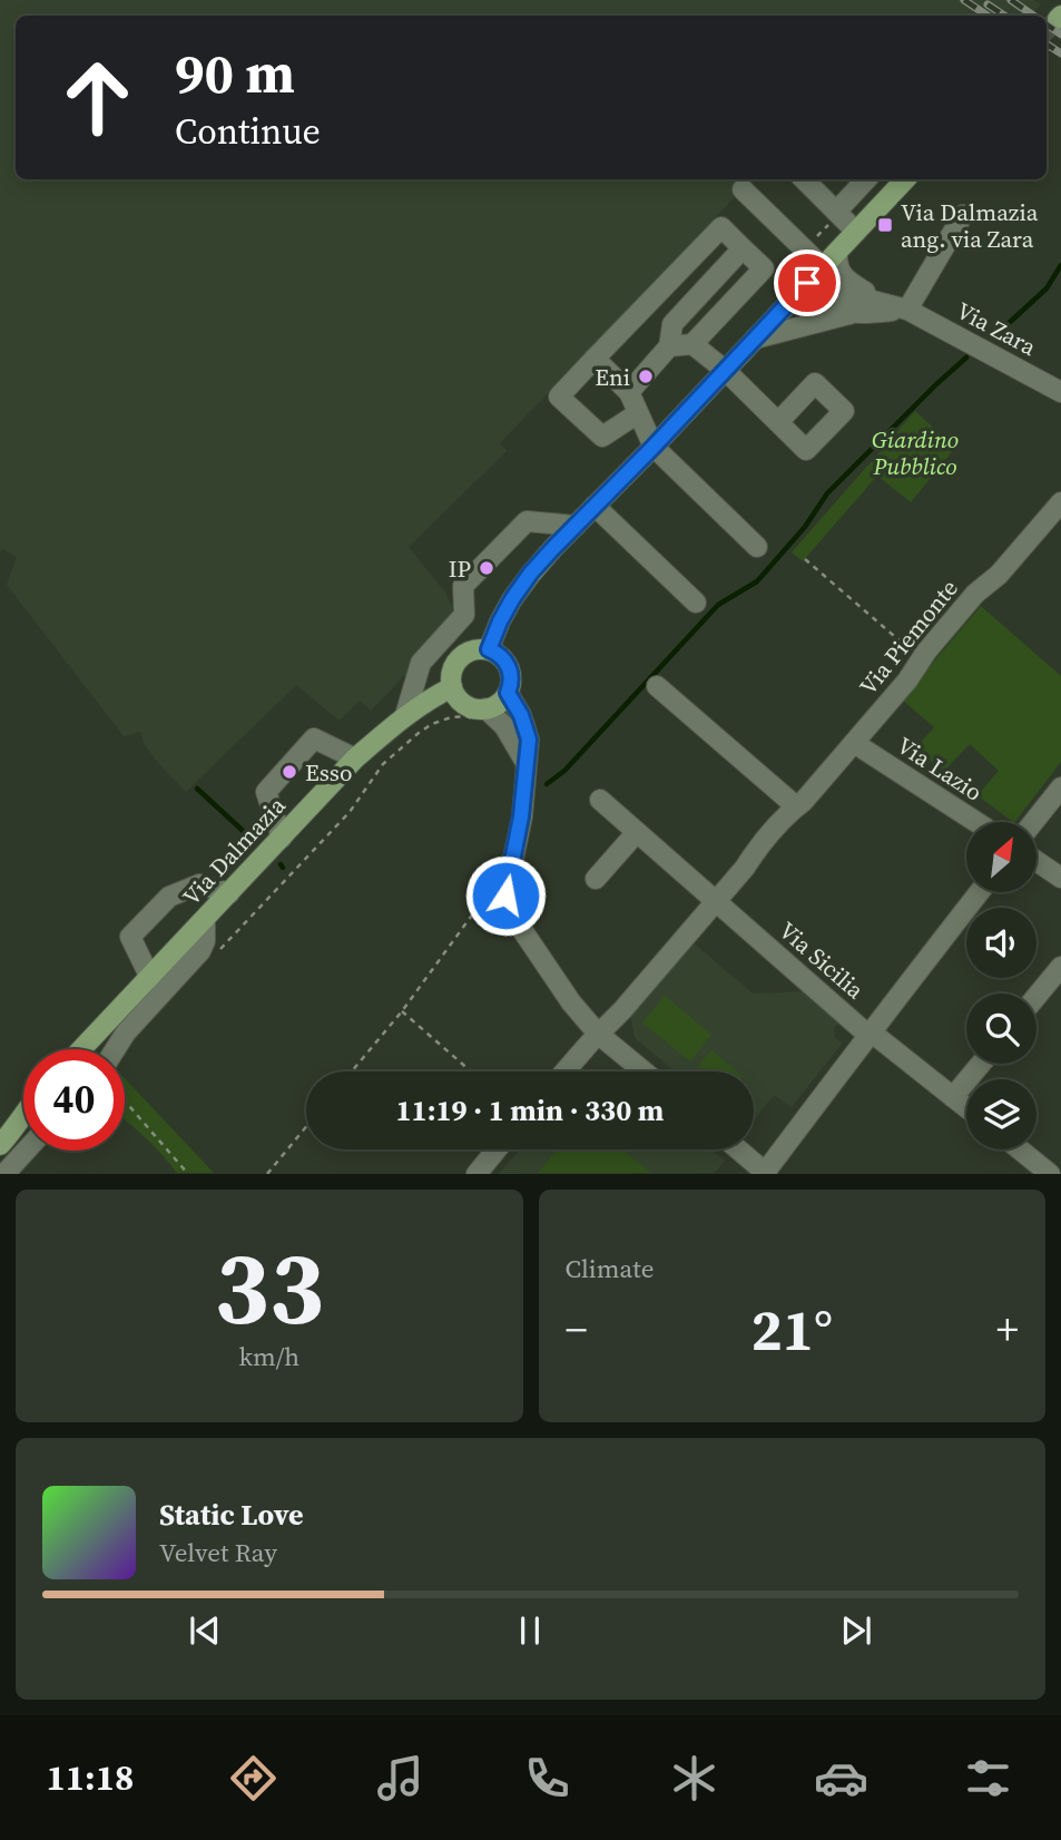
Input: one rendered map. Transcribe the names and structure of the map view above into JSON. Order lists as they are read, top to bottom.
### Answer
{
  "streets": {
    "main road": ["Via Dalmazia"],
    "street": [
      "Via Zara",
      "Via Piemonte",
      "Via Lazio",
      "Via Sicilia"
    ]
  },
  "crossings": [
    ["Via Piemonte", "Via Lazio"],
    ["Via Piemonte", "Via Sicilia"]
  ],
  "parks": ["Giardino Pubblico"],
  "places": {
    "transit": ["Via Dalmazia ang. via Zara"],
    "other": ["Eni", "IP", "Esso"]
  },
  "north": "top right",
  "page": {
    "turn": ["90 m", "Continue"],
    "limit": "40",
    "trip": "11:19 · 1 min · 330 m",
    "tile": [
      ["33", "km/h"],
      "Climate"
    ],
    "heat": ["−", "21°", "+"],
    "song": ["Static Love", "Velvet Ray"],
    "tabs": "11:18"
  }
}
